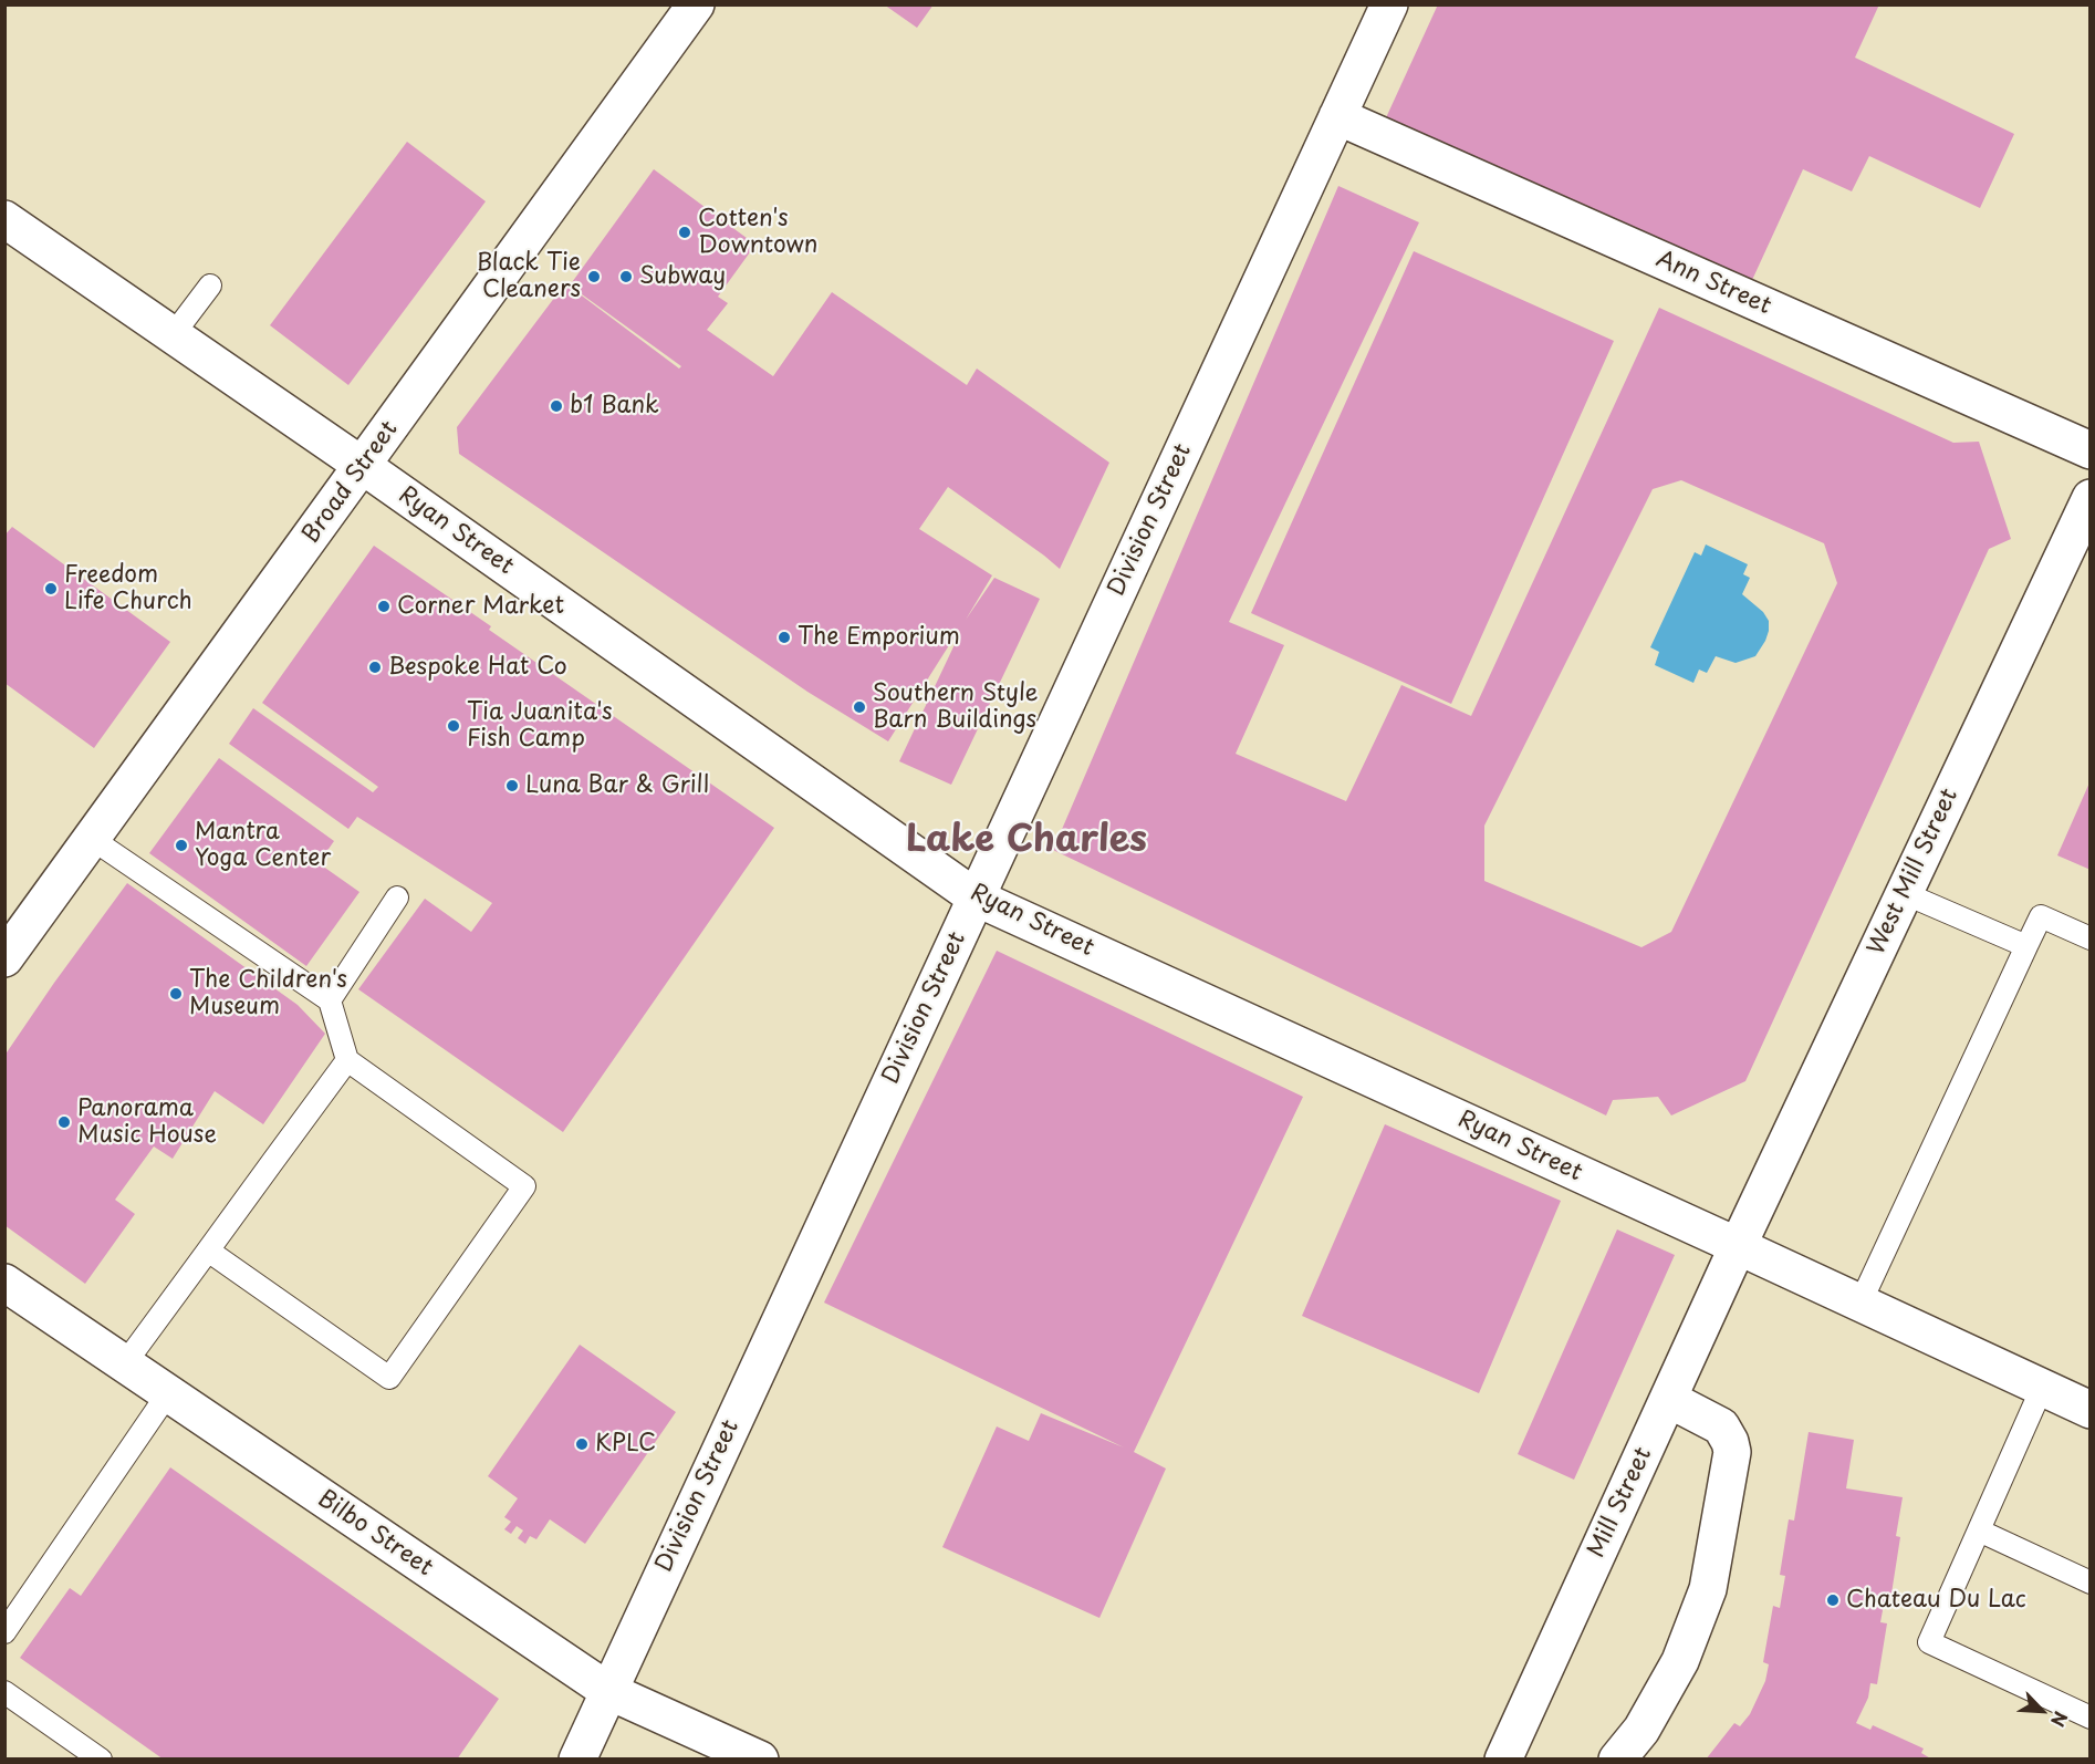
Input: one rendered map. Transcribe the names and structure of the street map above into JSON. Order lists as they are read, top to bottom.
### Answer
{
  "streets": {
    "street": [
      "Ann Street",
      "Broad Street",
      "Division Street",
      "Ryan Street",
      "West Mill Street",
      "Mill Street",
      "Bilbo Street"
    ]
  },
  "crossings": [
    ["Ann Street", "Division Street"],
    ["Broad Street", "Ryan Street"],
    ["Division Street", "Ryan Street"],
    ["Division Street", "Bilbo Street"],
    ["Ryan Street", "West Mill Street"],
    ["Ryan Street", "Mill Street"],
    ["West Mill Street", "Mill Street"]
  ],
  "districts": ["Lake Charles"],
  "places": [
    "Cotten's Downtown",
    "Black Tie Cleaners",
    "Subway",
    "b1 Bank",
    "Freedom Life Church",
    "Corner Market",
    "The Emporium",
    "Bespoke Hat Co",
    "Southern Style Barn Buildings",
    "Tia Juanita's Fish Camp",
    "Luna Bar & Grill",
    "Mantra Yoga Center",
    "The Children's Museum",
    "Panorama Music House",
    "KPLC",
    "Chateau Du Lac"
  ],
  "north": "bottom right"
}
